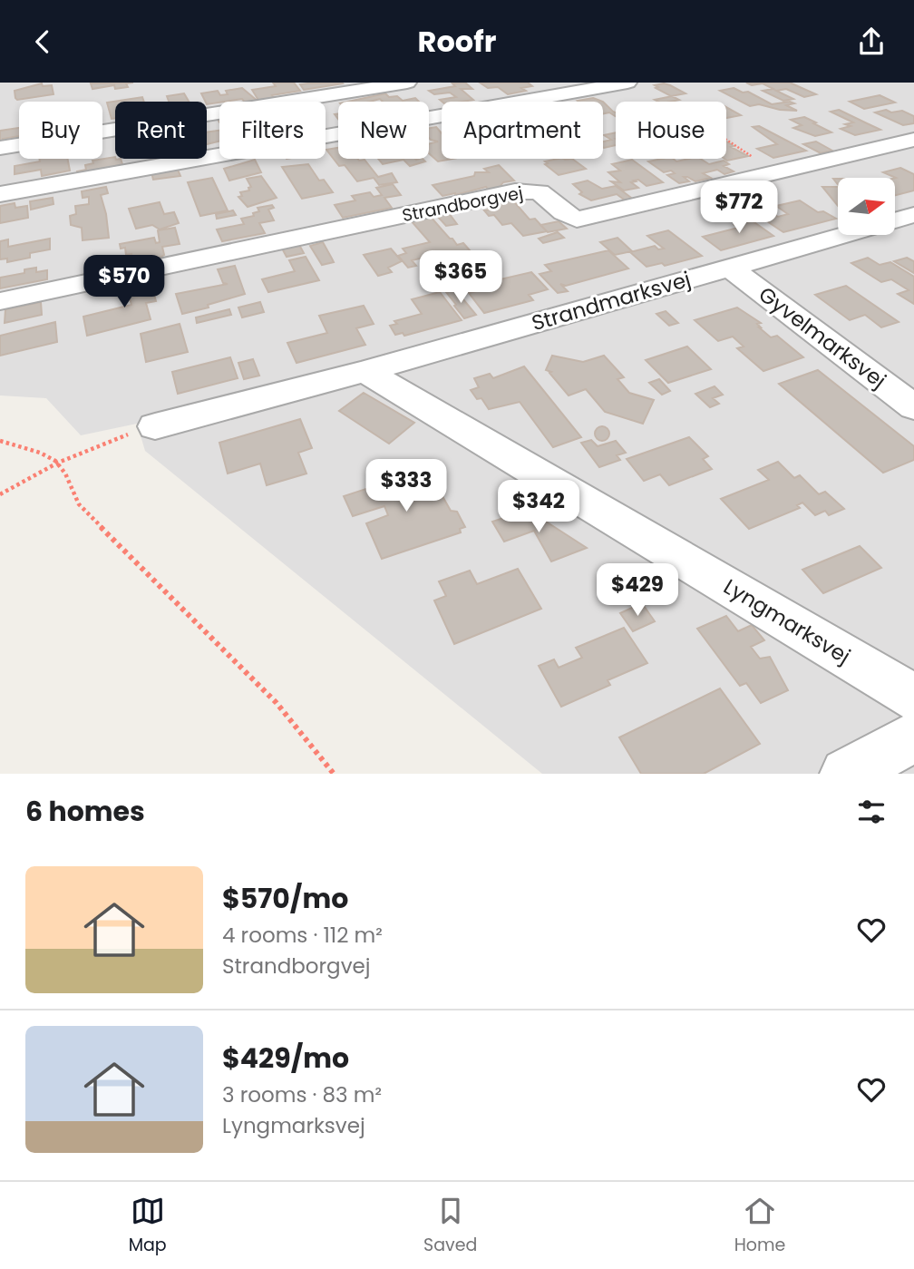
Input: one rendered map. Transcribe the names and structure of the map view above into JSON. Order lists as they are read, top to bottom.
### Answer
{
  "streets": {
    "street": [
      "Strandborgvej",
      "Strandmarksvej",
      "Gyvelmarksvej",
      "Lyngmarksvej"
    ]
  },
  "crossings": [
    ["Strandmarksvej", "Gyvelmarksvej"],
    ["Strandmarksvej", "Lyngmarksvej"]
  ],
  "north": "right",
  "page": {
    "header": "Roofr",
    "chip": [
      "Buy",
      "Rent",
      "Filters",
      "New",
      "Apartment",
      "House"
    ],
    "price": [
      "$772",
      "$365",
      "$570",
      "$333",
      "$342",
      "$429"
    ],
    "heading": "6 homes",
    "list": [
      {
        "name": "$570/mo",
        "note": "4 rooms · 112 m² · Strandborgvej"
      },
      {
        "name": "$429/mo",
        "note": "3 rooms · 83 m² · Lyngmarksvej"
      }
    ],
    "tabs": ["Map", "Saved", "Home"]
  }
}
